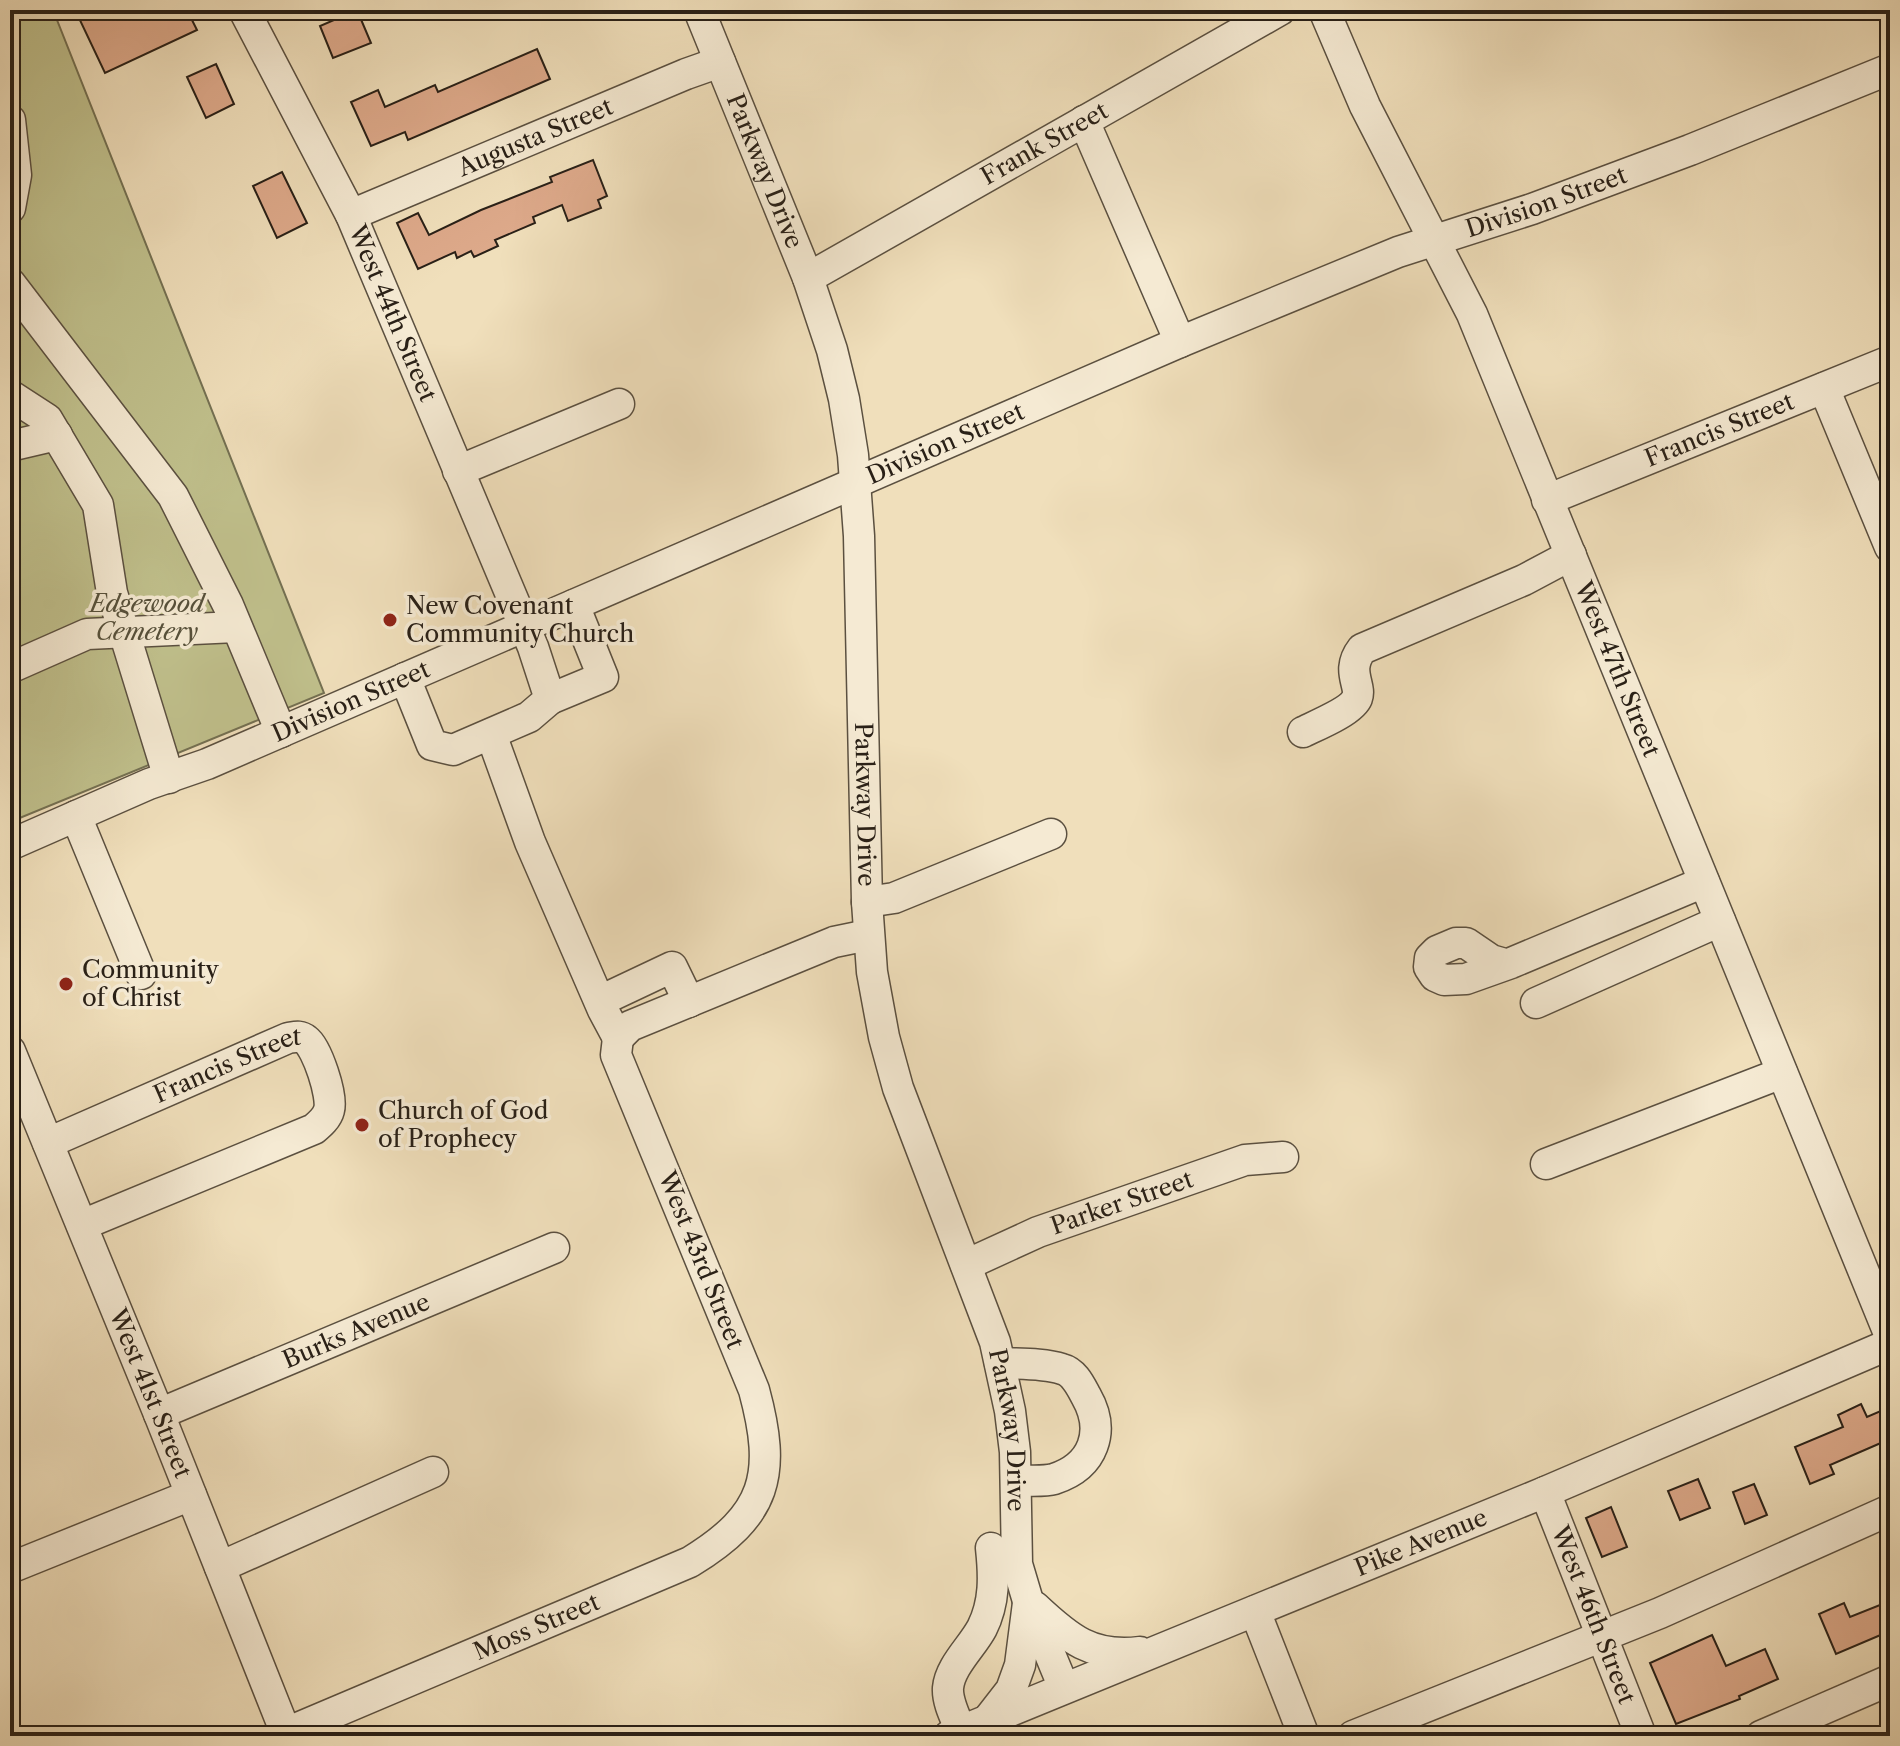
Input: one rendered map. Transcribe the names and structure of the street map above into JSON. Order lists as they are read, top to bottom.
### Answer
{
  "streets": {
    "street": [
      "Augusta Street",
      "Frank Street",
      "Parkway Drive",
      "Division Street",
      "West 44th Street",
      "Francis Street",
      "West 47th Street",
      "Parker Street",
      "West 43rd Street",
      "Burks Avenue",
      "West 41st Street",
      "Pike Avenue",
      "West 46th Street",
      "Moss Street"
    ]
  },
  "crossings": [
    ["Augusta Street", "Parkway Drive"],
    ["Augusta Street", "West 44th Street"],
    ["Frank Street", "Parkway Drive"],
    ["Parkway Drive", "Division Street"],
    ["Parkway Drive", "Parker Street"],
    ["Parkway Drive", "Pike Avenue"],
    ["Division Street", "West 44th Street"],
    ["Division Street", "West 47th Street"],
    ["Francis Street", "West 47th Street"],
    ["Francis Street", "West 41st Street"],
    ["West 43rd Street", "Moss Street"],
    ["Burks Avenue", "West 41st Street"],
    ["West 41st Street", "Moss Street"],
    ["Pike Avenue", "West 46th Street"]
  ],
  "parks": ["Edgewood Cemetery"],
  "places": ["New Covenant Community Church", "Community of Christ", "Church of God of Prophecy"]
}
